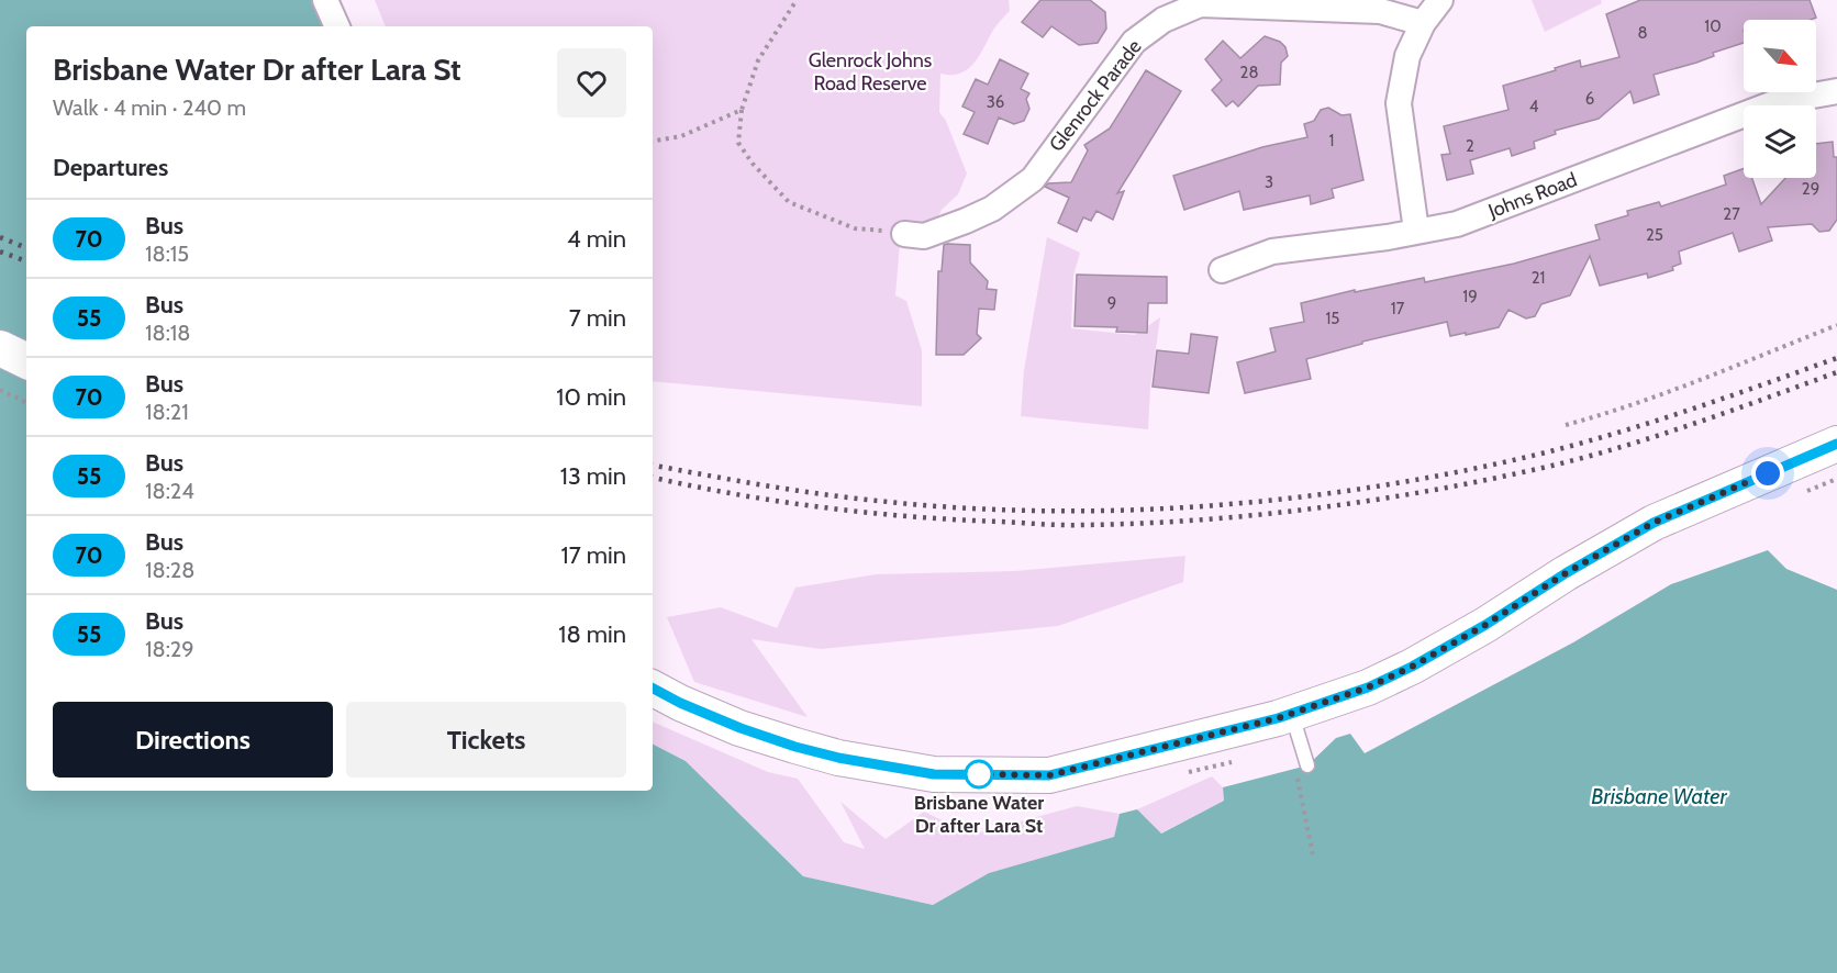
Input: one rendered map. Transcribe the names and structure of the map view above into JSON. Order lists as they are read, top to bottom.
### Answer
{
  "streets": {
    "street": ["Glenrock Parade", "Johns Road"]
  },
  "water": ["Brisbane Water"],
  "parks": ["Glenrock Johns Road Reserve"],
  "places": ["Brisbane Water Dr after Lara St"],
  "lines": ["bus line 70"],
  "house_numbers": [
    "10",
    "8",
    "28",
    "6",
    "36",
    "4",
    "1",
    "2",
    "3",
    "29",
    "27",
    "25",
    "21",
    "19",
    "9",
    "17",
    "15"
  ],
  "north": "bottom right",
  "page": {
    "heading": [
      ["Brisbane Water Dr after Lara St", "Walk · 4 min · 240 m"],
      "Departures"
    ],
    "list": [
      {
        "mark": "70",
        "name": "Bus",
        "note": "18:15",
        "value": "4 min"
      },
      {
        "mark": "55",
        "name": "Bus",
        "note": "18:18",
        "value": "7 min"
      },
      {
        "mark": "70",
        "name": "Bus",
        "note": "18:21",
        "value": "10 min"
      },
      {
        "mark": "55",
        "name": "Bus",
        "note": "18:24",
        "value": "13 min"
      },
      {
        "mark": "70",
        "name": "Bus",
        "note": "18:28",
        "value": "17 min"
      },
      {
        "mark": "55",
        "name": "Bus",
        "note": "18:29",
        "value": "18 min"
      }
    ],
    "buttons": ["Directions", "Tickets"]
  }
}
